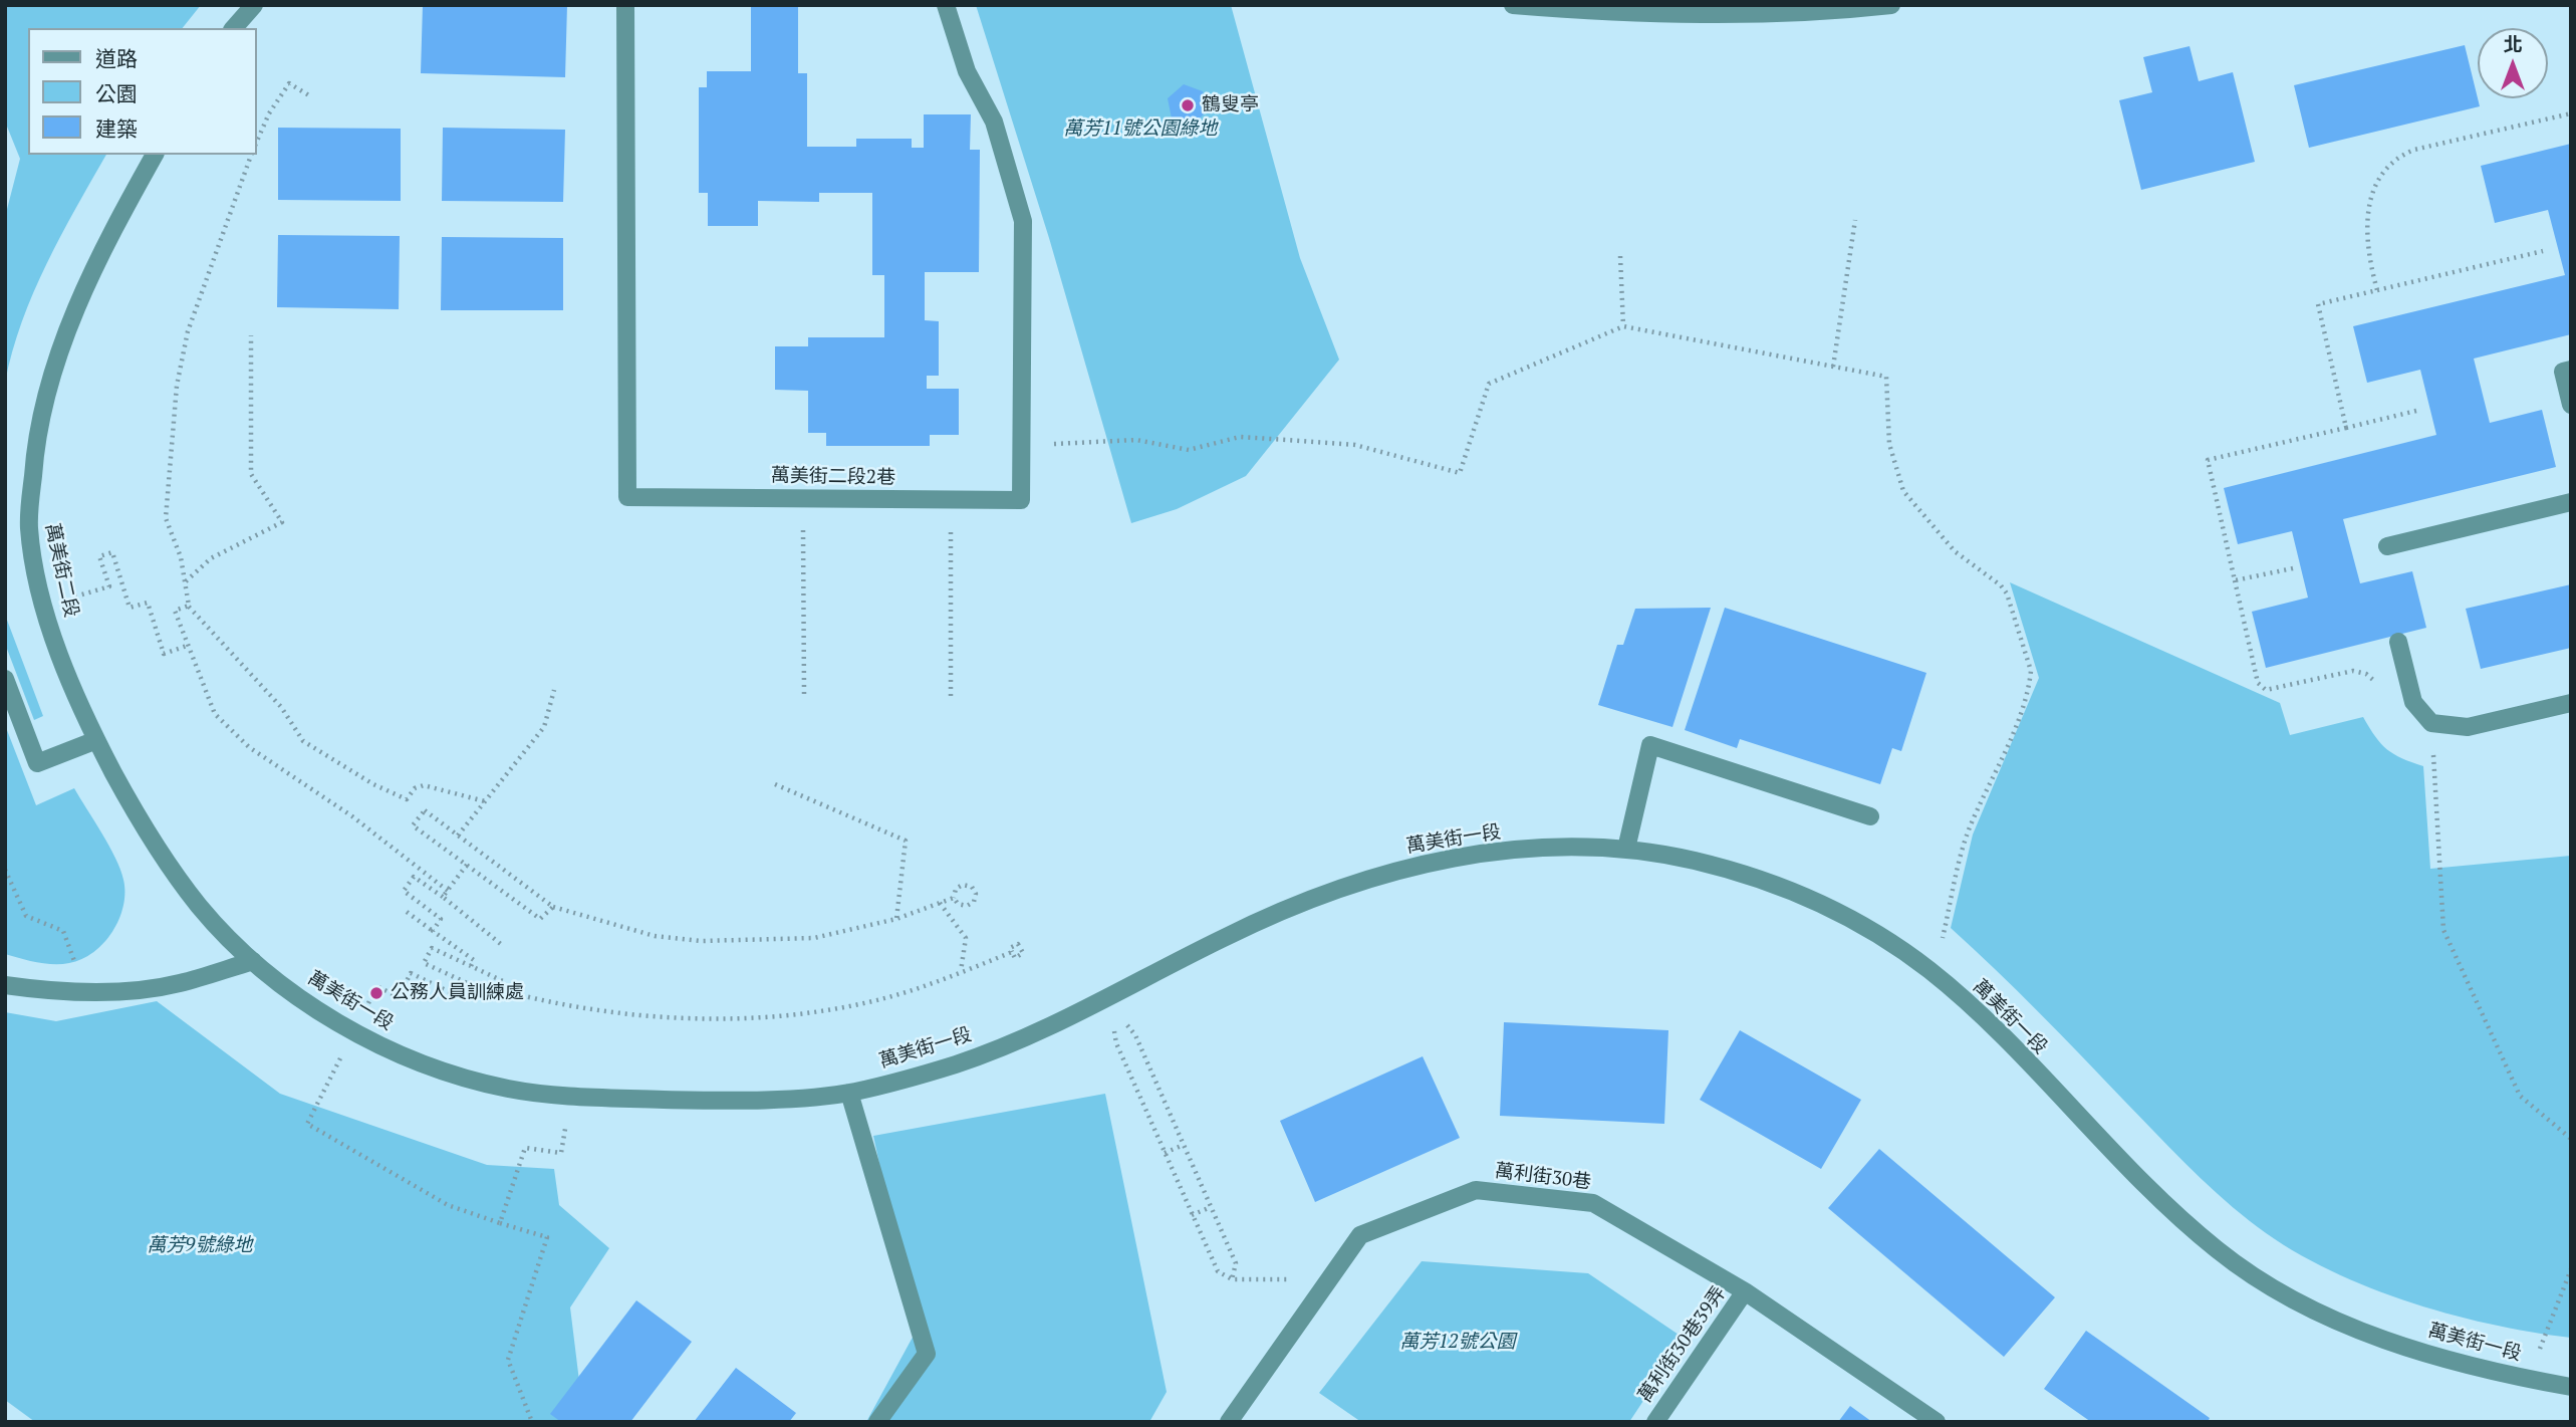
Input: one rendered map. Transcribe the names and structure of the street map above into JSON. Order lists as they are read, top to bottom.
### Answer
{
  "streets": {
    "street": [
      "萬美街二段2巷",
      "萬美街二段",
      "萬美街一段",
      "萬利街30巷",
      "萬利街30巷39弄"
    ]
  },
  "crossings": [
    ["萬美街二段", "萬美街一段"],
    ["萬利街30巷", "萬利街30巷39弄"]
  ],
  "parks": ["萬芳11號公園綠地", "萬芳9號綠地", "萬芳12號公園"],
  "places": ["鶴叟亭", "公務人員訓練處"],
  "legend": ["道路", "公園", "建築"],
  "north": "top"
}
